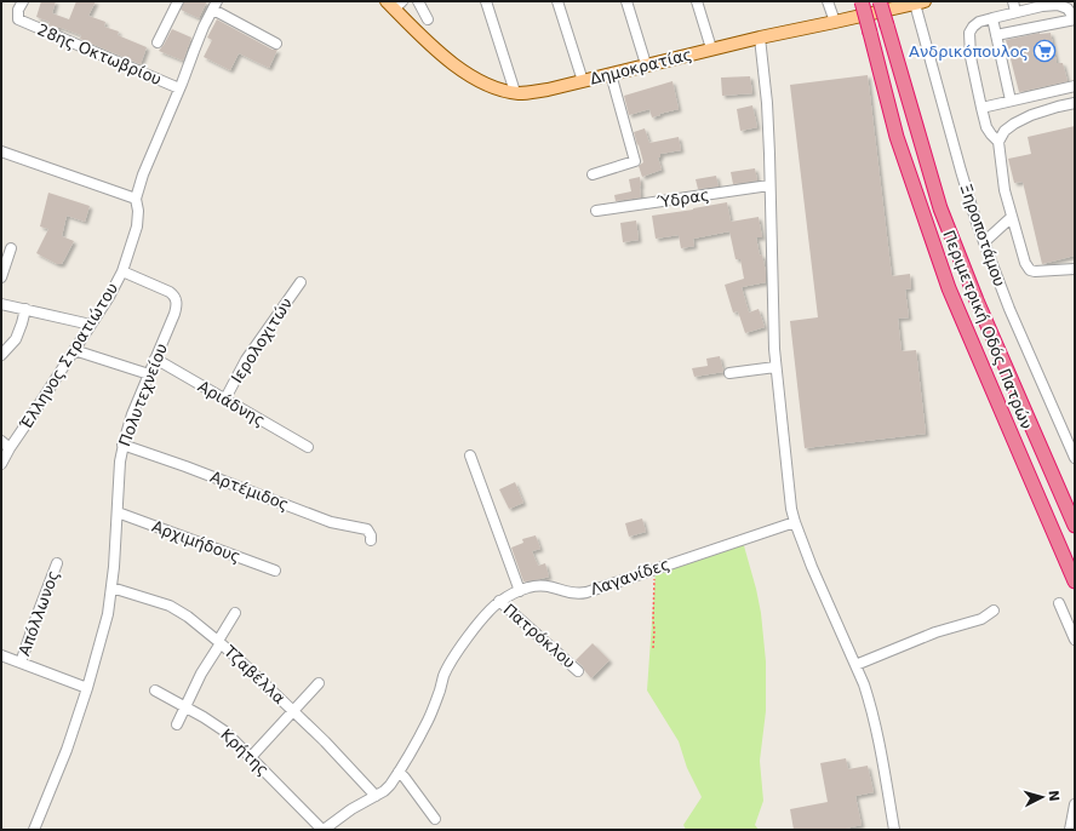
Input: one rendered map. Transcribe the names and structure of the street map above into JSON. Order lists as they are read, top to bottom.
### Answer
{
  "streets": {
    "highway": ["Περιμετρική Οδός Πατρών"],
    "main road": ["Δημοκρατίας"],
    "street": [
      "28ης Οκτωβρίου",
      "Ύδρας",
      "Ξηροποτάμου",
      "Ιερολοχιτών",
      "Έλληνος Στρατιώτου",
      "Πολυτεχνείου",
      "Αριάδνης",
      "Αρτέμιδος",
      "Αρχιμήδους",
      "Λαγανίδες",
      "Απόλλωνος",
      "Πατρόκλου",
      "Τζαβέλλα",
      "Κρήτης"
    ]
  },
  "crossings": [
    ["Δημοκρατίας", "Ξηροποτάμου"],
    ["Ιερολοχιτών", "Αριάδνης"],
    ["Έλληνος Στρατιώτου", "Πολυτεχνείου"],
    ["Πολυτεχνείου", "Αριάδνης"],
    ["Πολυτεχνείου", "Αρτέμιδος"],
    ["Πολυτεχνείου", "Αρχιμήδους"],
    ["Πολυτεχνείου", "Τζαβέλλα"],
    ["Λαγανίδες", "Πατρόκλου"],
    ["Λαγανίδες", "Τζαβέλλα"],
    ["Λαγανίδες", "Κρήτης"]
  ],
  "places": {
    "supermarket": ["Ανδρικόπουλος"]
  },
  "north": "right"
}
